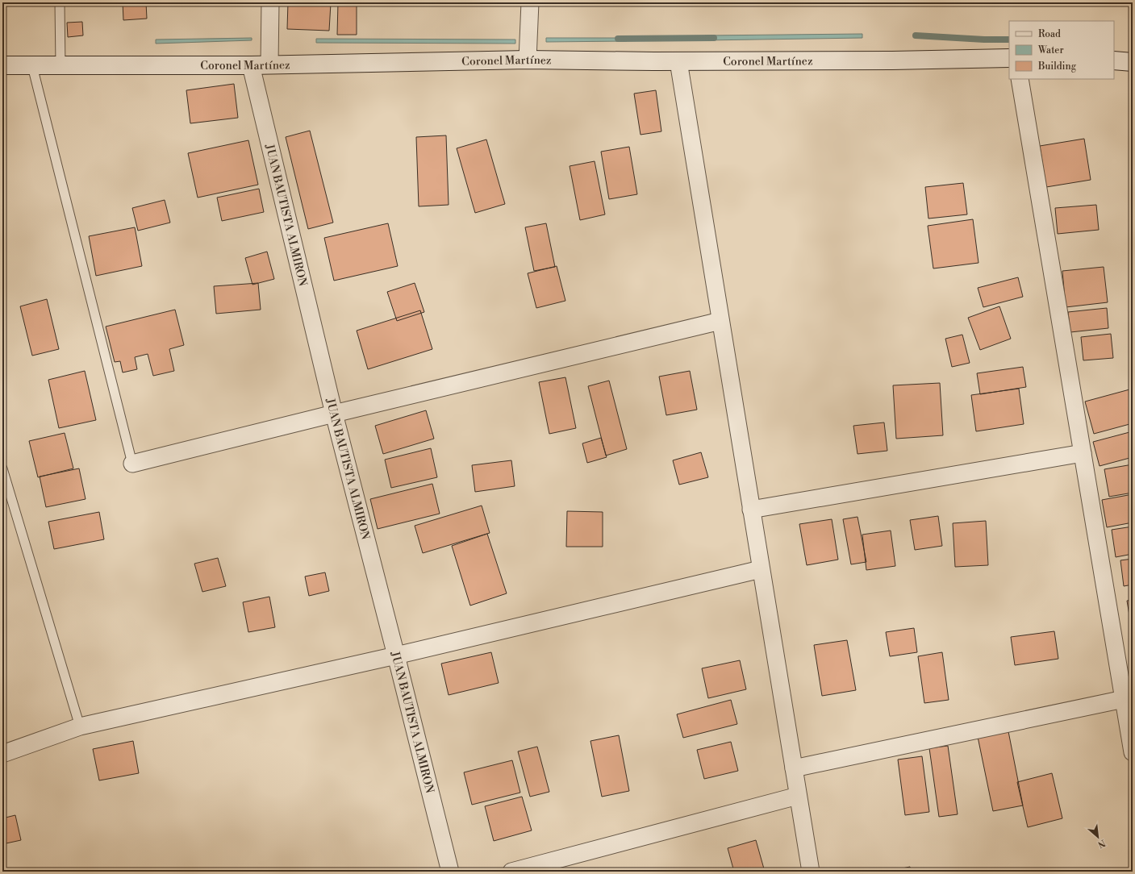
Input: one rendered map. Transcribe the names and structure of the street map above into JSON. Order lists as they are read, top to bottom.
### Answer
{
  "streets": {
    "main road": ["Coronel Martínez"],
    "street": ["JUAN BAUTISTA ALMIRON"]
  },
  "crossings": [
    ["Coronel Martínez", "JUAN BAUTISTA ALMIRON"]
  ],
  "legend": ["Road", "Water", "Building"],
  "north": "bottom right"
}
